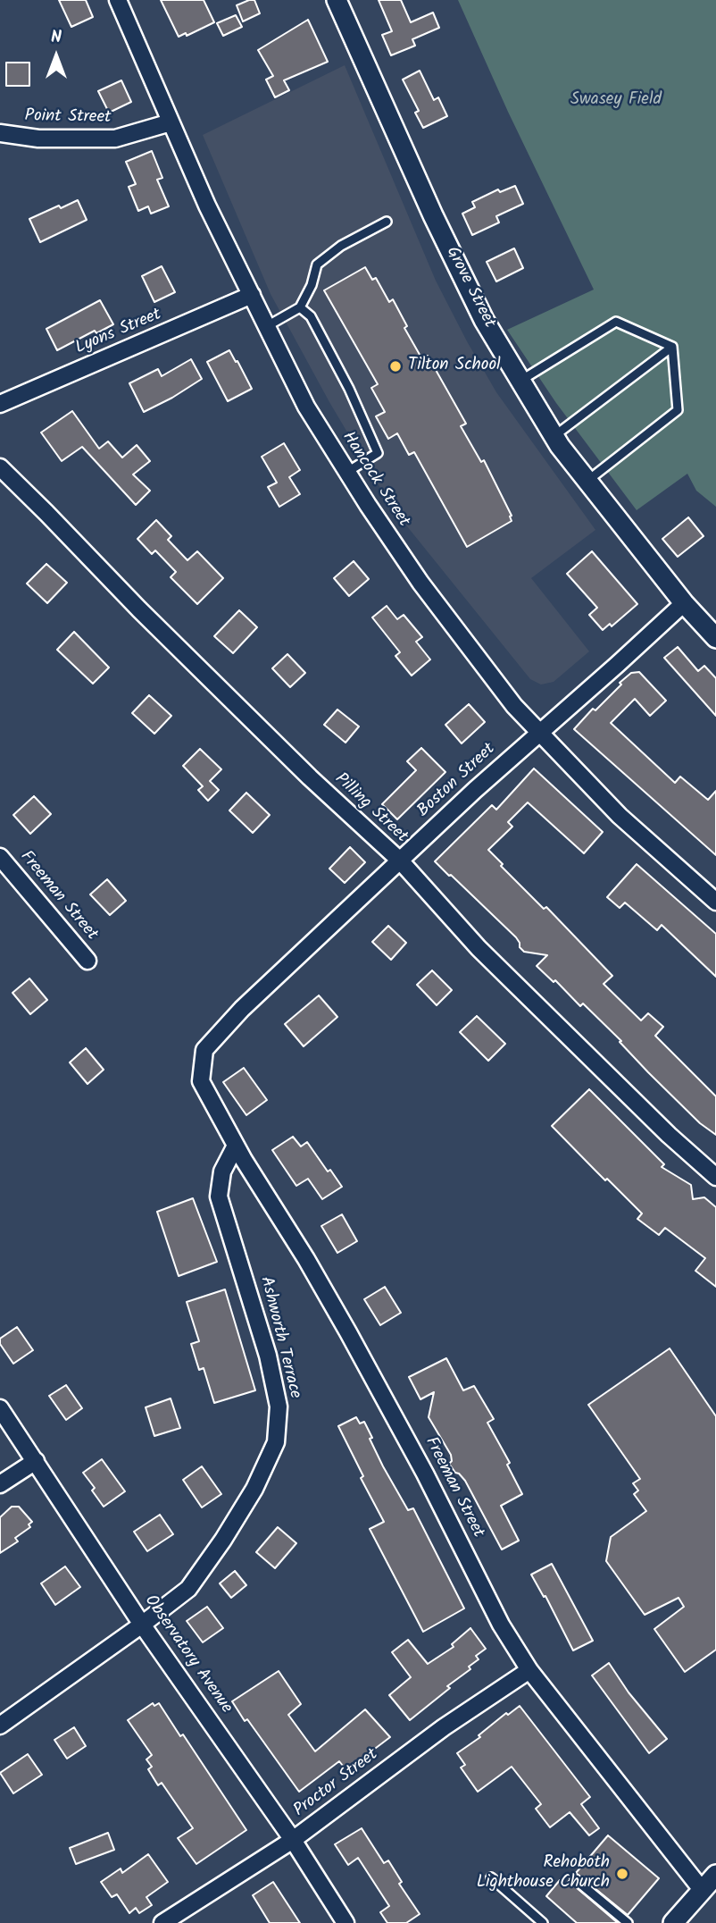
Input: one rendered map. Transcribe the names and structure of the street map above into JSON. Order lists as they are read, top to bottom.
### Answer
{
  "streets": {
    "street": [
      "Point Street",
      "Grove Street",
      "Lyons Street",
      "Hancock Street",
      "Boston Street",
      "Pilling Street",
      "Freeman Street",
      "Ashworth Terrace",
      "Observatory Avenue",
      "Proctor Street"
    ]
  },
  "crossings": [
    ["Point Street", "Hancock Street"],
    ["Grove Street", "Boston Street"],
    ["Lyons Street", "Hancock Street"],
    ["Hancock Street", "Boston Street"],
    ["Boston Street", "Pilling Street"],
    ["Boston Street", "Freeman Street"],
    ["Freeman Street", "Ashworth Terrace"],
    ["Freeman Street", "Proctor Street"],
    ["Ashworth Terrace", "Observatory Avenue"],
    ["Observatory Avenue", "Proctor Street"]
  ],
  "parks": ["Swasey Field"],
  "places": ["Tilton School", "Rehoboth Lighthouse Church"],
  "north": "top"
}
